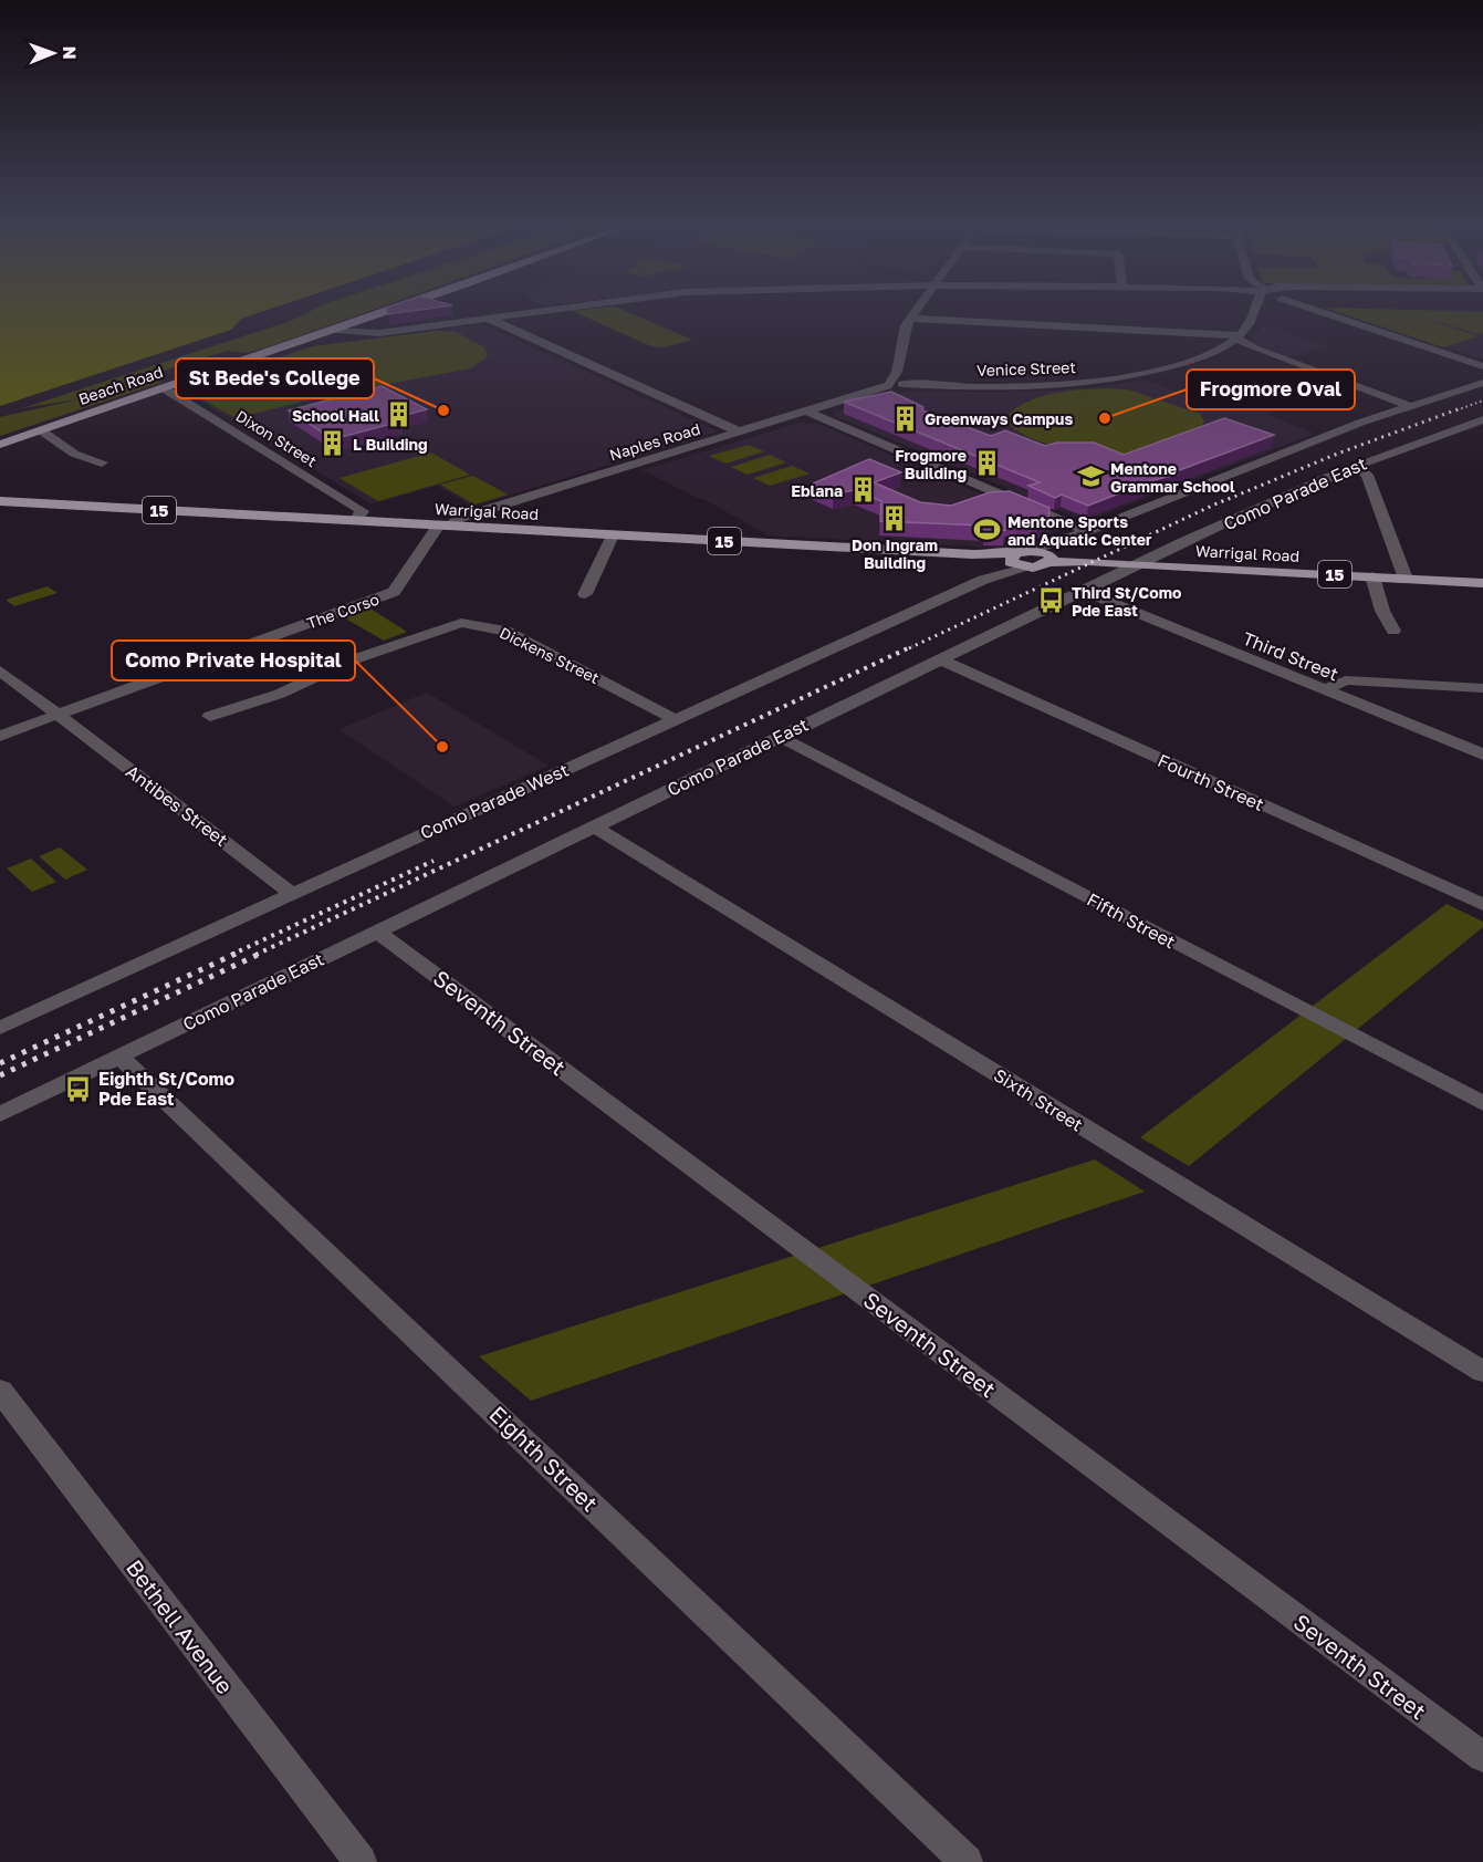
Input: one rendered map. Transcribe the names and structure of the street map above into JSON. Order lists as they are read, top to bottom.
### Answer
{
  "streets": {
    "main road": ["Beach Road", "15", "Warrigal Road"],
    "street": [
      "Venice Street",
      "Dixon Street",
      "Naples Road",
      "Como Parade East",
      "The Corso",
      "Dickens Street",
      "Third Street",
      "Fourth Street",
      "Como Parade West",
      "Antibes Street",
      "Fifth Street",
      "Seventh Street",
      "Sixth Street",
      "Eighth Street",
      "Bethell Avenue"
    ]
  },
  "crossings": [
    ["Venice Street", "Naples Road"],
    ["Beach Road", "Dixon Street"],
    ["Dixon Street", "Warrigal Road"],
    ["Naples Road", "Warrigal Road"],
    ["Naples Road", "The Corso"],
    ["Como Parade East", "Warrigal Road"],
    ["Como Parade East", "Third Street"],
    ["Como Parade East", "Fourth Street"],
    ["Como Parade East", "Fifth Street"],
    ["Como Parade East", "Seventh Street"],
    ["Como Parade East", "Sixth Street"],
    ["Como Parade East", "Eighth Street"],
    ["15", "Warrigal Road"],
    ["15", "Como Parade West"],
    ["Warrigal Road", "The Corso"],
    ["Warrigal Road", "Como Parade West"],
    ["The Corso", "Antibes Street"],
    ["Dickens Street", "Como Parade West"],
    ["Como Parade West", "Antibes Street"]
  ],
  "places": {
    "other": ["St Bede's College", "Frogmore Oval", "Como Private Hospital"],
    "building": [
      "School Hall",
      "Greenways Campus",
      "L Building",
      "Frogmore Building",
      "Eblana",
      "Don Ingram Building"
    ],
    "school or university": ["Mentone Grammar School"],
    "sports": ["Mentone Sports and Aquatic Center"],
    "bus stop": ["Third St/Como Pde East", "Eighth St/Como Pde East"]
  },
  "north": "right"
}
